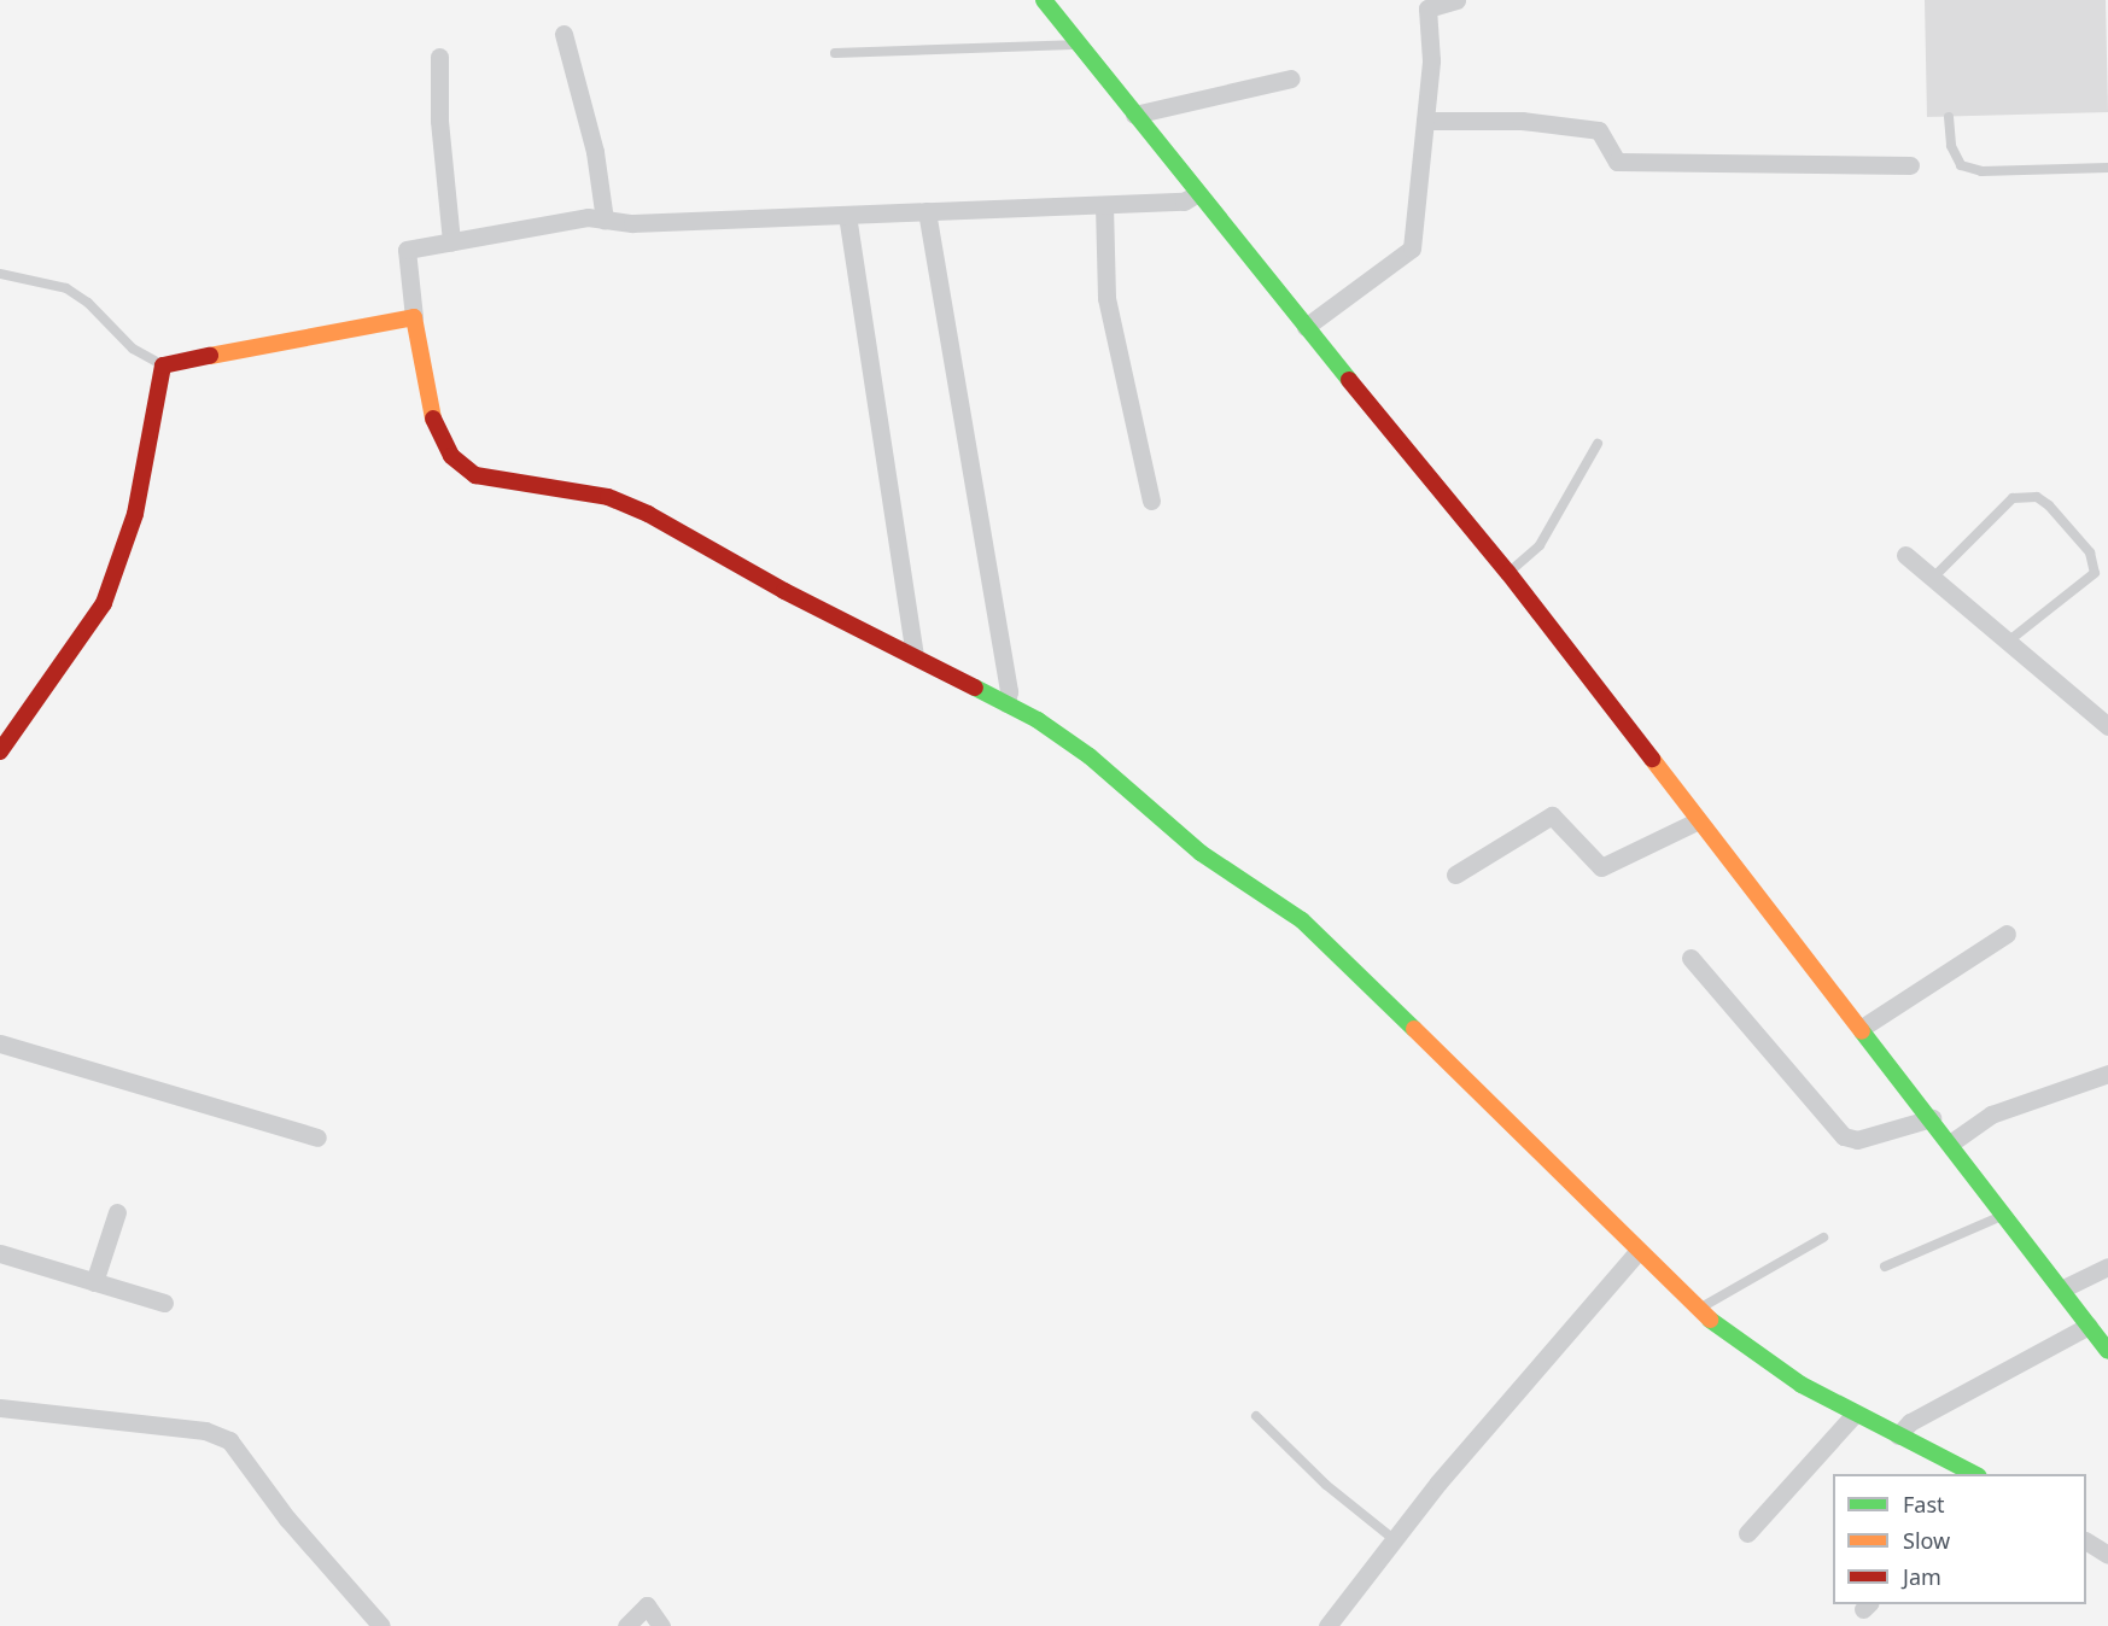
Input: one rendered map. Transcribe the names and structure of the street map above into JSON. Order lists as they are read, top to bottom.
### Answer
{
  "legend": ["Fast", "Slow", "Jam"]
}
